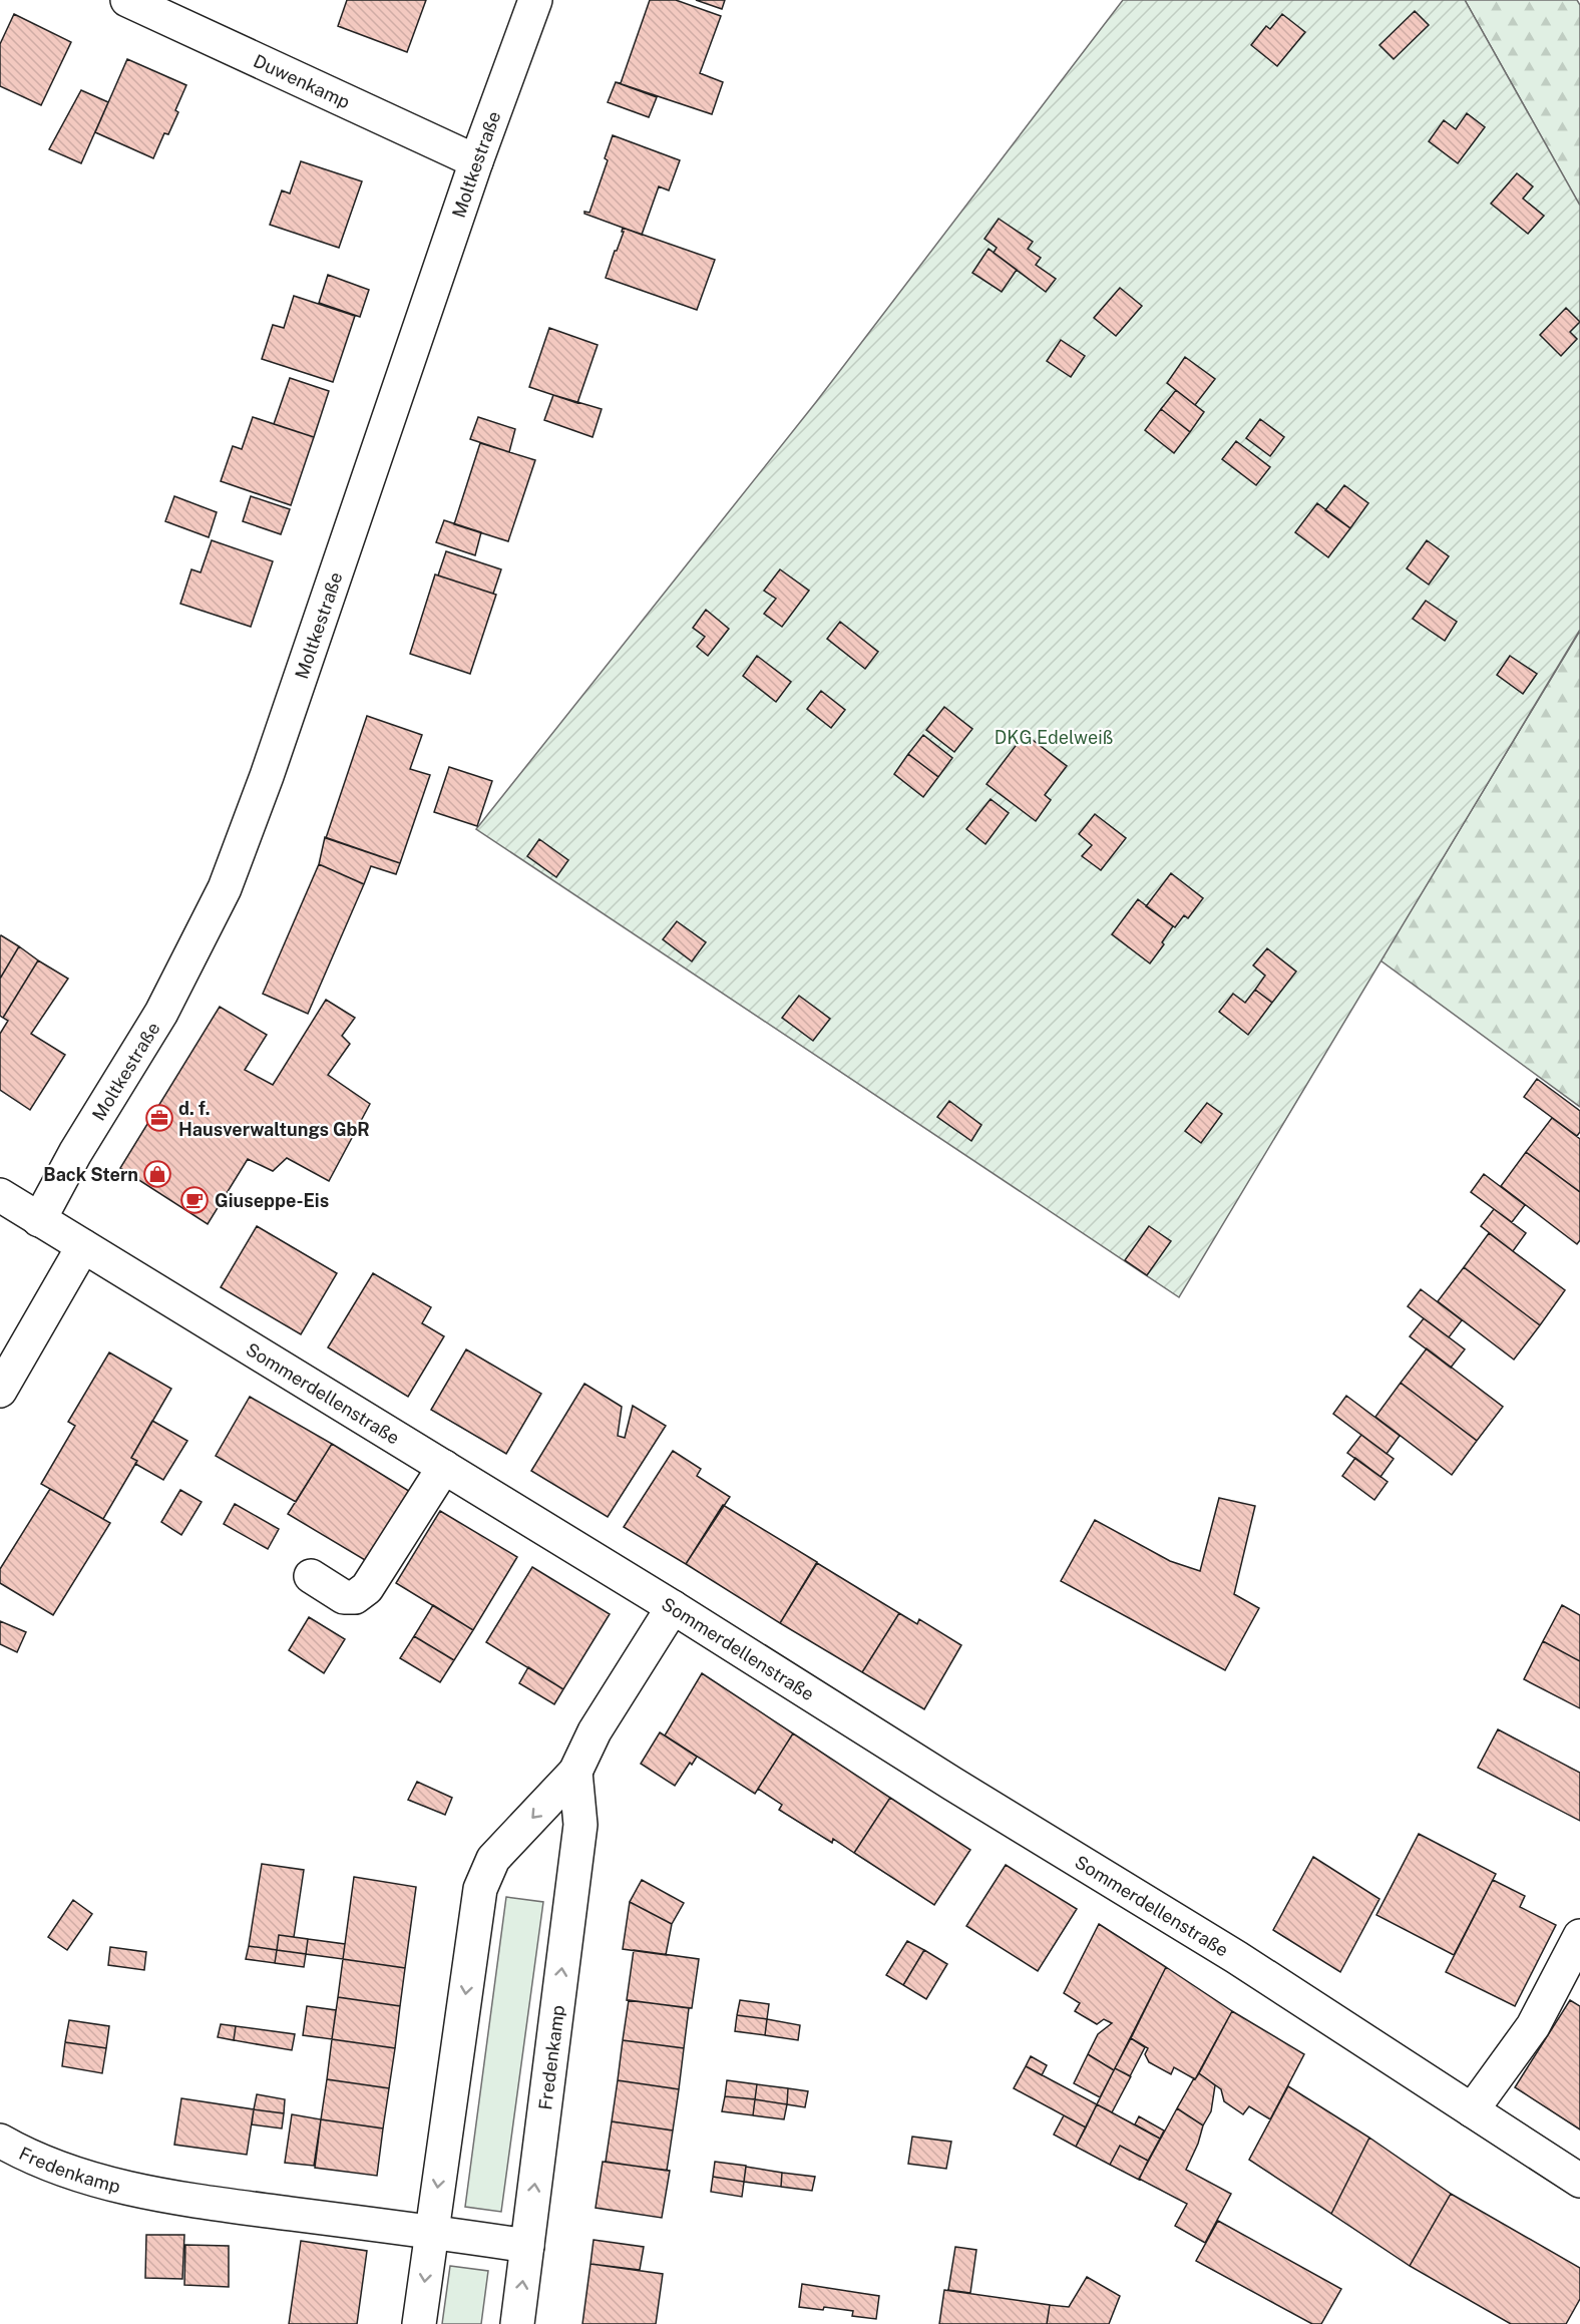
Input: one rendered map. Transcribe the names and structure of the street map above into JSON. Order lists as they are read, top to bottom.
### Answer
{
  "streets": {
    "street": [
      "Duwenkamp",
      "Moltkestraße",
      "Sommerdellenstraße",
      "Fredenkamp"
    ]
  },
  "crossings": [
    ["Duwenkamp", "Moltkestraße"],
    ["Moltkestraße", "Sommerdellenstraße"],
    ["Sommerdellenstraße", "Fredenkamp"]
  ],
  "parks": ["DKG Edelweiß"],
  "places": {
    "office": ["d. f. Hausverwaltungs GbR"],
    "shop": ["Back Stern"],
    "cafe": ["Giuseppe-Eis"]
  }
}
